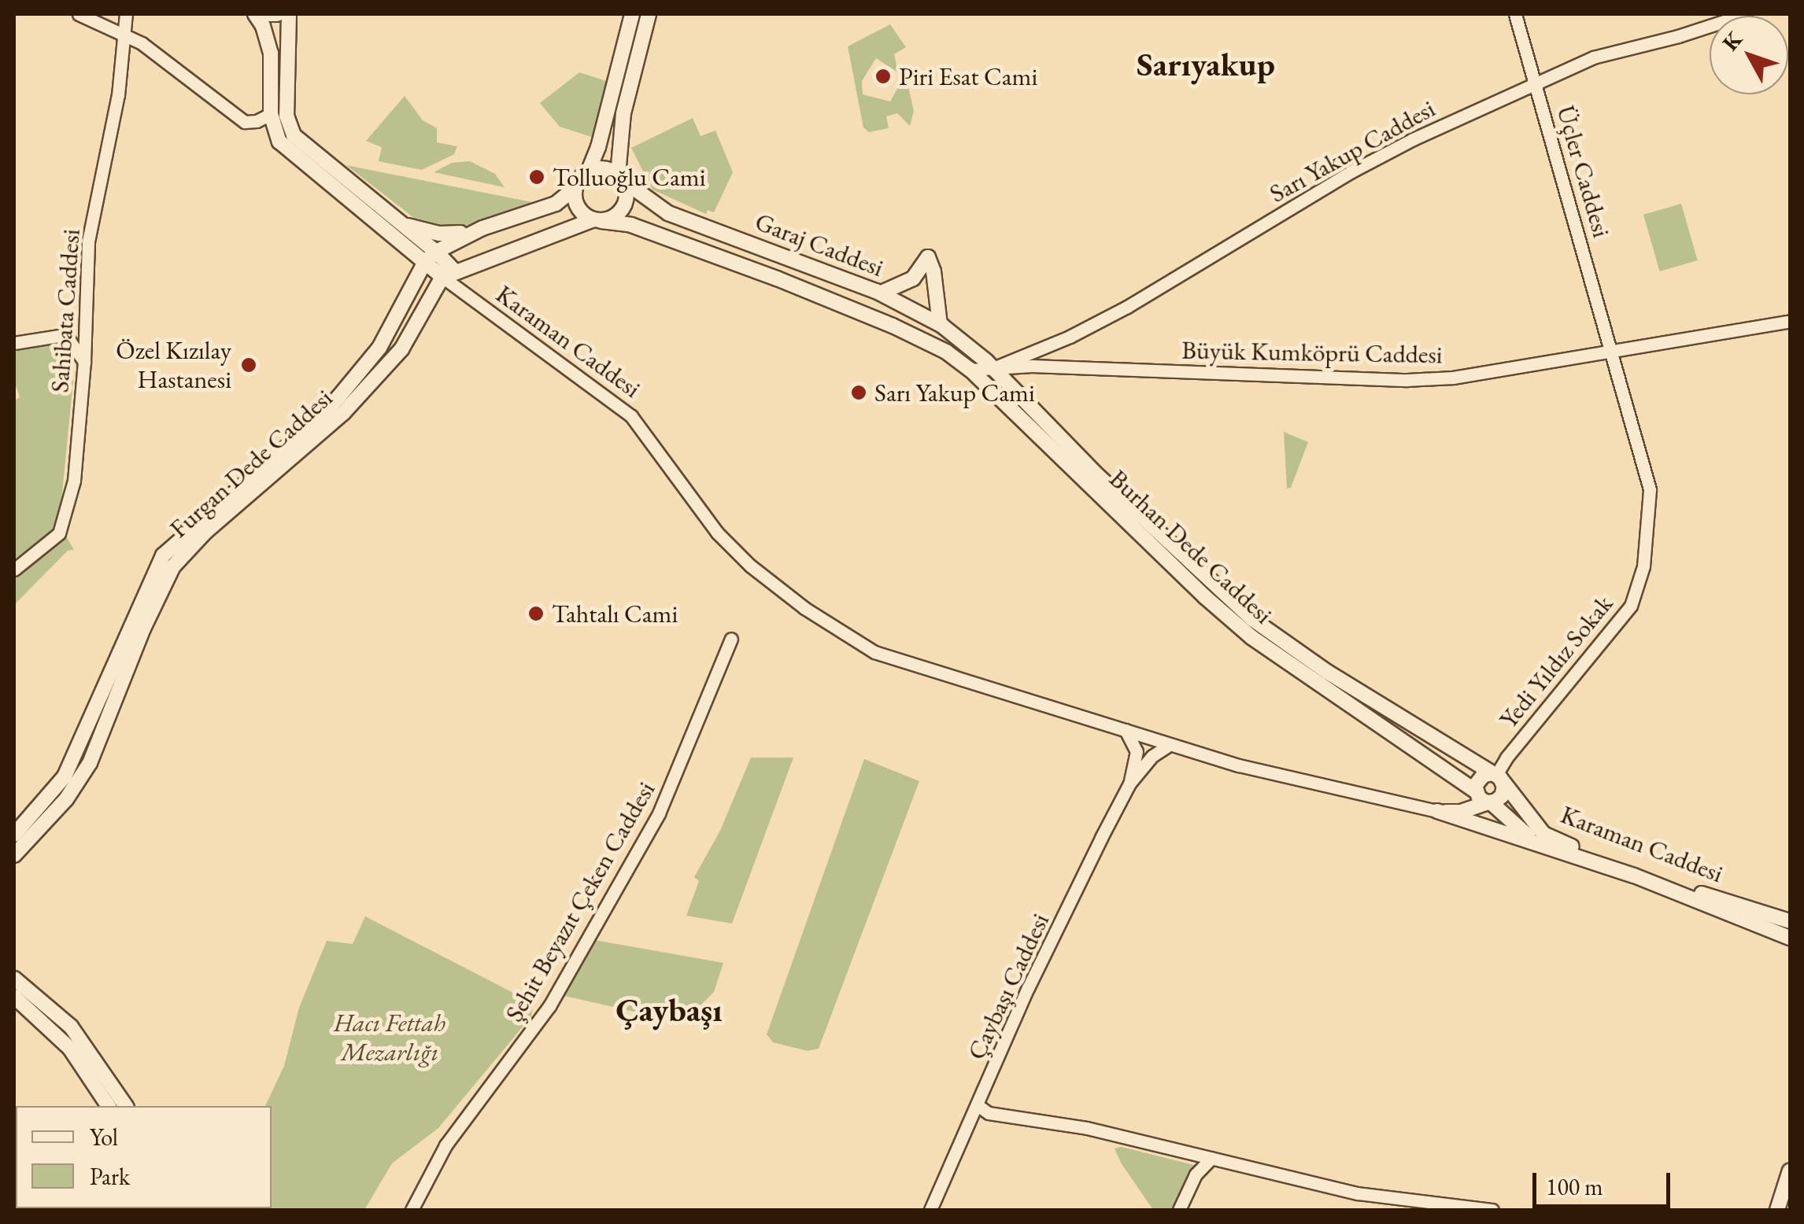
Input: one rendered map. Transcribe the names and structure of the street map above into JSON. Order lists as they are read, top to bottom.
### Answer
{
  "streets": {
    "main road": [
      "Garaj Caddesi",
      "Karaman Caddesi",
      "Furgan Dede Caddesi",
      "Burhan Dede Caddesi"
    ],
    "street": [
      "Sarı Yakup Caddesi",
      "Üçler Caddesi",
      "Sahibata Caddesi",
      "Büyük Kumköprü Caddesi",
      "Yedi Yıldız Sokak",
      "Şehit Beyazıt Çeken Caddesi",
      "Çaybaşı Caddesi"
    ]
  },
  "crossings": [
    ["Sarı Yakup Caddesi", "Üçler Caddesi"],
    ["Sarı Yakup Caddesi", "Garaj Caddesi"],
    ["Sarı Yakup Caddesi", "Büyük Kumköprü Caddesi"],
    ["Sarı Yakup Caddesi", "Burhan Dede Caddesi"],
    ["Üçler Caddesi", "Büyük Kumköprü Caddesi"],
    ["Üçler Caddesi", "Yedi Yıldız Sokak"],
    ["Garaj Caddesi", "Büyük Kumköprü Caddesi"],
    ["Garaj Caddesi", "Burhan Dede Caddesi"],
    ["Karaman Caddesi", "Furgan Dede Caddesi"],
    ["Karaman Caddesi", "Burhan Dede Caddesi"],
    ["Karaman Caddesi", "Yedi Yıldız Sokak"],
    ["Büyük Kumköprü Caddesi", "Burhan Dede Caddesi"],
    ["Büyük Kumköprü Caddesi", "Yedi Yıldız Sokak"],
    ["Burhan Dede Caddesi", "Yedi Yıldız Sokak"]
  ],
  "districts": ["Sarıyakup", "Çaybaşı"],
  "parks": ["Hacı Fettah Mezarlığı"],
  "places": [
    "Piri Esat Cami",
    "Tolluoğlu Cami",
    "Özel Kızılay Hastanesi",
    "Sarı Yakup Cami",
    "Tahtalı Cami"
  ],
  "legend": ["Yol", "Park"],
  "scale_bar": "100 m",
  "north": "top left"
}
